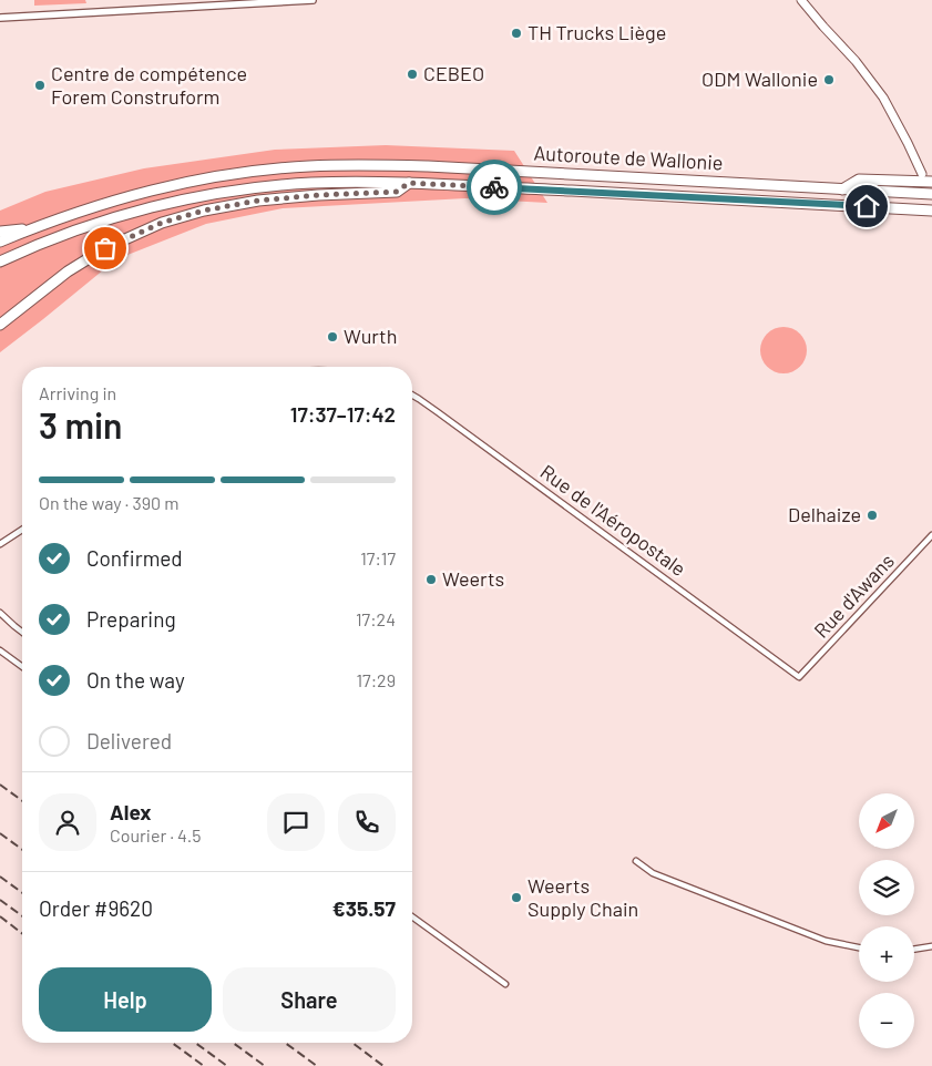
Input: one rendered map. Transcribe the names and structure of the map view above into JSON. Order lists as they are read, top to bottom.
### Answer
{
  "streets": {
    "highway": ["Autoroute de Wallonie"],
    "street": ["Rue de l'Aéropostale", "Rue d'Awans"]
  },
  "crossings": [
    ["Rue de l'Aéropostale", "Rue d'Awans"]
  ],
  "places": [
    "TH Trucks Liège",
    "CEBEO",
    "ODM Wallonie",
    "Centre de compétence Forem Construform",
    "Wurth",
    "Delhaize",
    "Weerts",
    "Weerts Supply Chain"
  ],
  "north": "bottom left",
  "page": {
    "heading": ["3 min", "Arriving in", "17:37–17:42"],
    "panel": [
      "Alex",
      "Courier · 4.5",
      "Order #9620",
      "€35.57"
    ],
    "bar": "On the way · 390 m",
    "list": [
      ["Confirmed", "17:17"],
      ["Preparing", "17:24"],
      ["On the way", "17:29"],
      "Delivered"
    ],
    "map_buttons": ["+", "−"],
    "buttons": ["Help", "Share"]
  }
}
